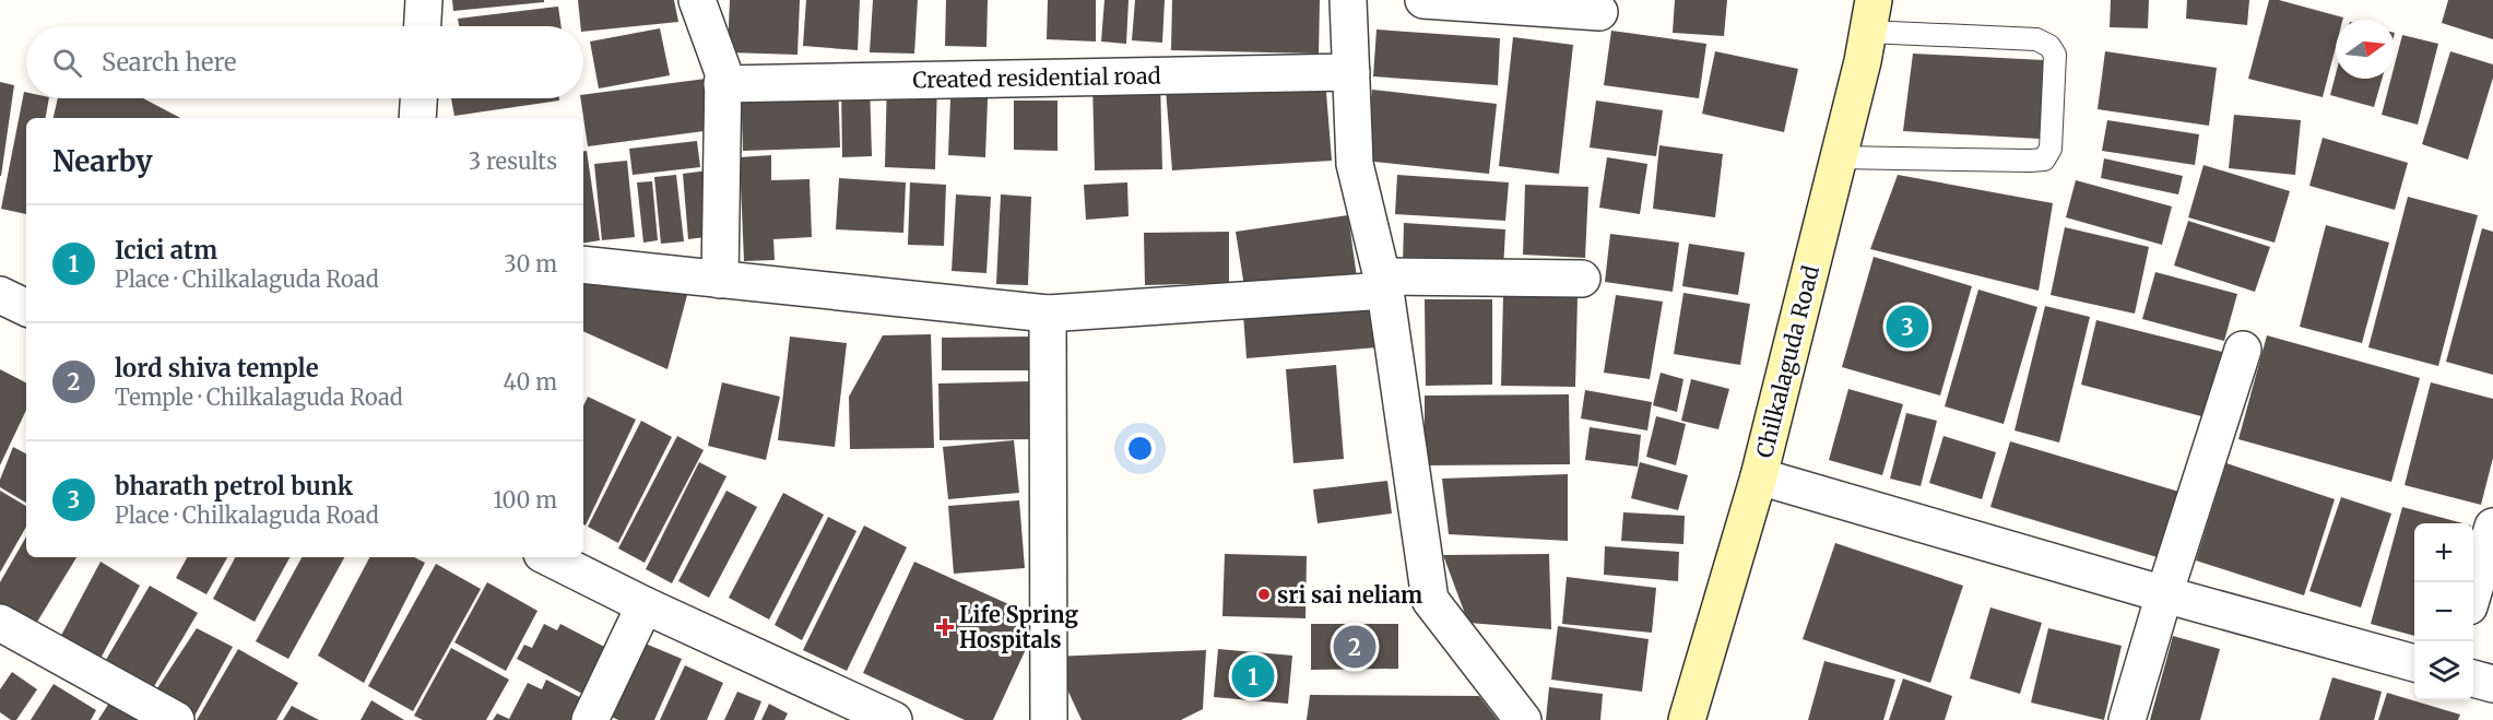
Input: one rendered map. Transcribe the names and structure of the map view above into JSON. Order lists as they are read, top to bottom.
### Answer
{
  "streets": {
    "main road": ["Chilkalaguda Road"],
    "street": ["Created residential road"]
  },
  "places": {
    "other": ["sri sai neliam"],
    "health": ["Life Spring Hospitals"]
  },
  "north": "right",
  "page": {
    "search": "Search here",
    "heading": ["Nearby", "3 results"],
    "list": [
      {
        "mark": "1",
        "name": "Icici atm",
        "note": "Place · Chilkalaguda Road",
        "value": "30 m"
      },
      {
        "mark": "2",
        "name": "lord shiva temple",
        "note": "Temple · Chilkalaguda Road",
        "value": "40 m"
      },
      {
        "mark": "3",
        "name": "bharath petrol bunk",
        "note": "Place · Chilkalaguda Road",
        "value": "100 m"
      }
    ],
    "pins": ["3", "2", "1"],
    "map_buttons": ["+", "−"]
  }
}
